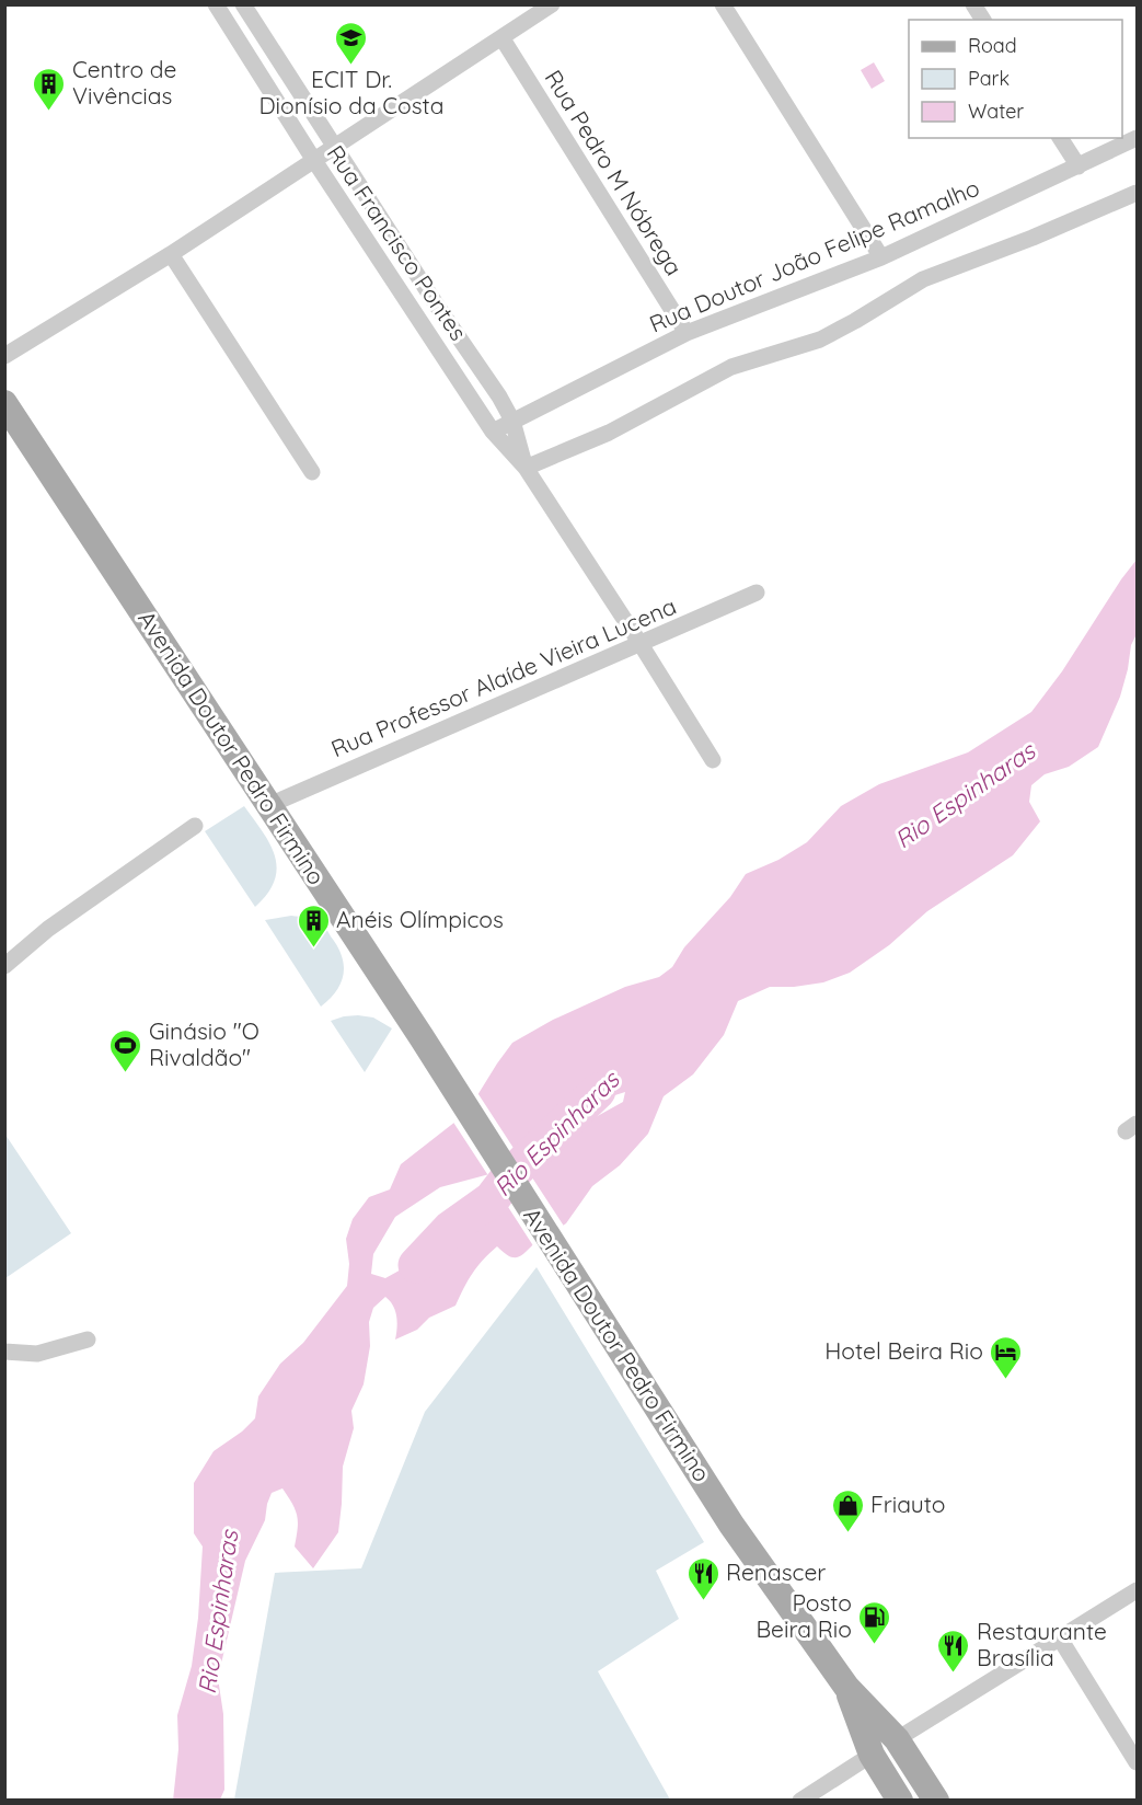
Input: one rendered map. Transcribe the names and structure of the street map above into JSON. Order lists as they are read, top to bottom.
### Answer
{
  "streets": {
    "main road": ["Avenida Doutor Pedro Firmino"],
    "street": [
      "Rua Pedro M Nóbrega",
      "Rua Francisco Pontes",
      "Rua Doutor João Felipe Ramalho",
      "Rua Professor Alaíde Vieira Lucena"
    ]
  },
  "crossings": [
    ["Rua Pedro M Nóbrega", "Rua Doutor João Felipe Ramalho"],
    ["Rua Francisco Pontes", "Rua Doutor João Felipe Ramalho"],
    ["Rua Francisco Pontes", "Rua Professor Alaíde Vieira Lucena"],
    ["Rua Professor Alaíde Vieira Lucena", "Avenida Doutor Pedro Firmino"]
  ],
  "water": ["Rio Espinharas"],
  "places": {
    "school or university": ["ECIT Dr. Dionísio da Costa"],
    "building": ["Centro de Vivências", "Anéis Olímpicos"],
    "sports": ["Ginásio \"O Rivaldão\""],
    "hotel": ["Hotel Beira Rio"],
    "shop": ["Friauto"],
    "restaurant": ["Renascer", "Restaurante Brasília"],
    "fuel station": ["Posto Beira Rio"]
  },
  "legend": ["Road", "Park", "Water"]
}
